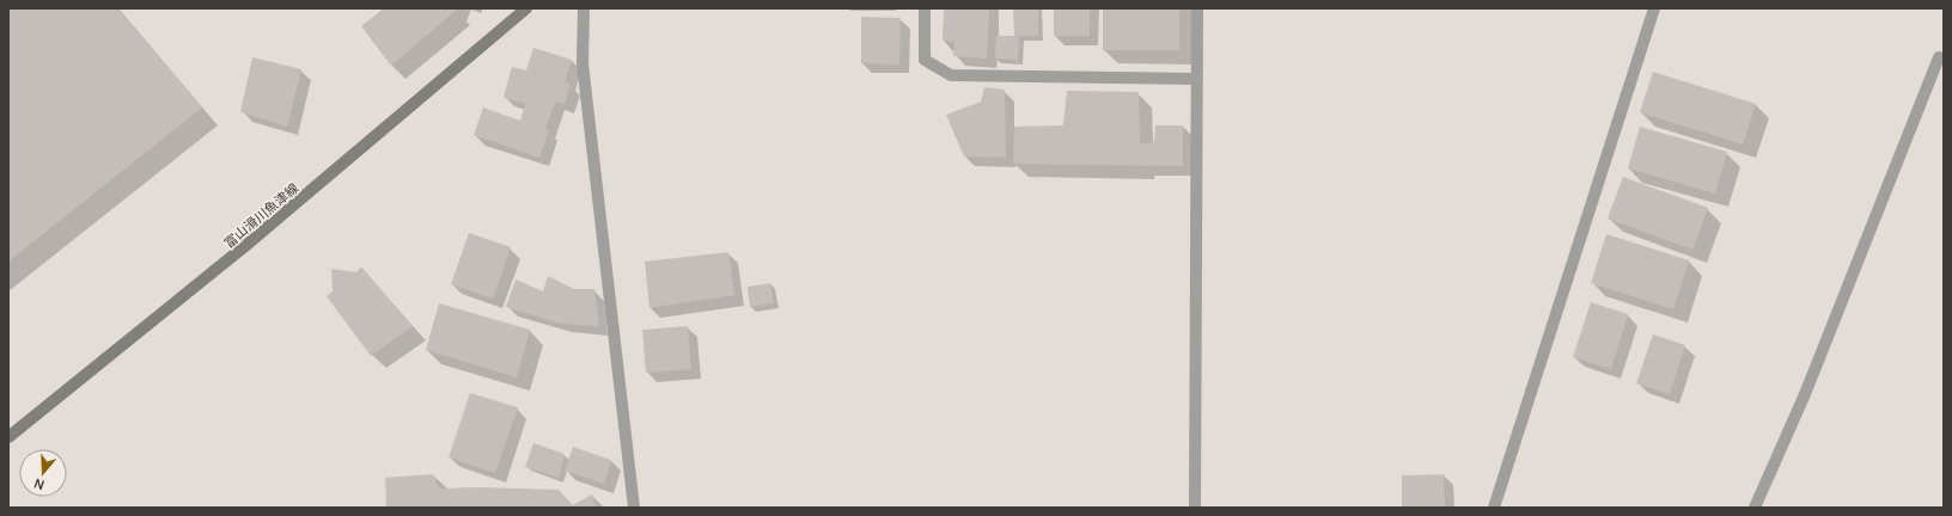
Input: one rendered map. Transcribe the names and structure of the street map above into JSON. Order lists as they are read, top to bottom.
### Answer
{
  "streets": {
    "main road": ["富山滑川魚津線"]
  },
  "north": "bottom"
}
